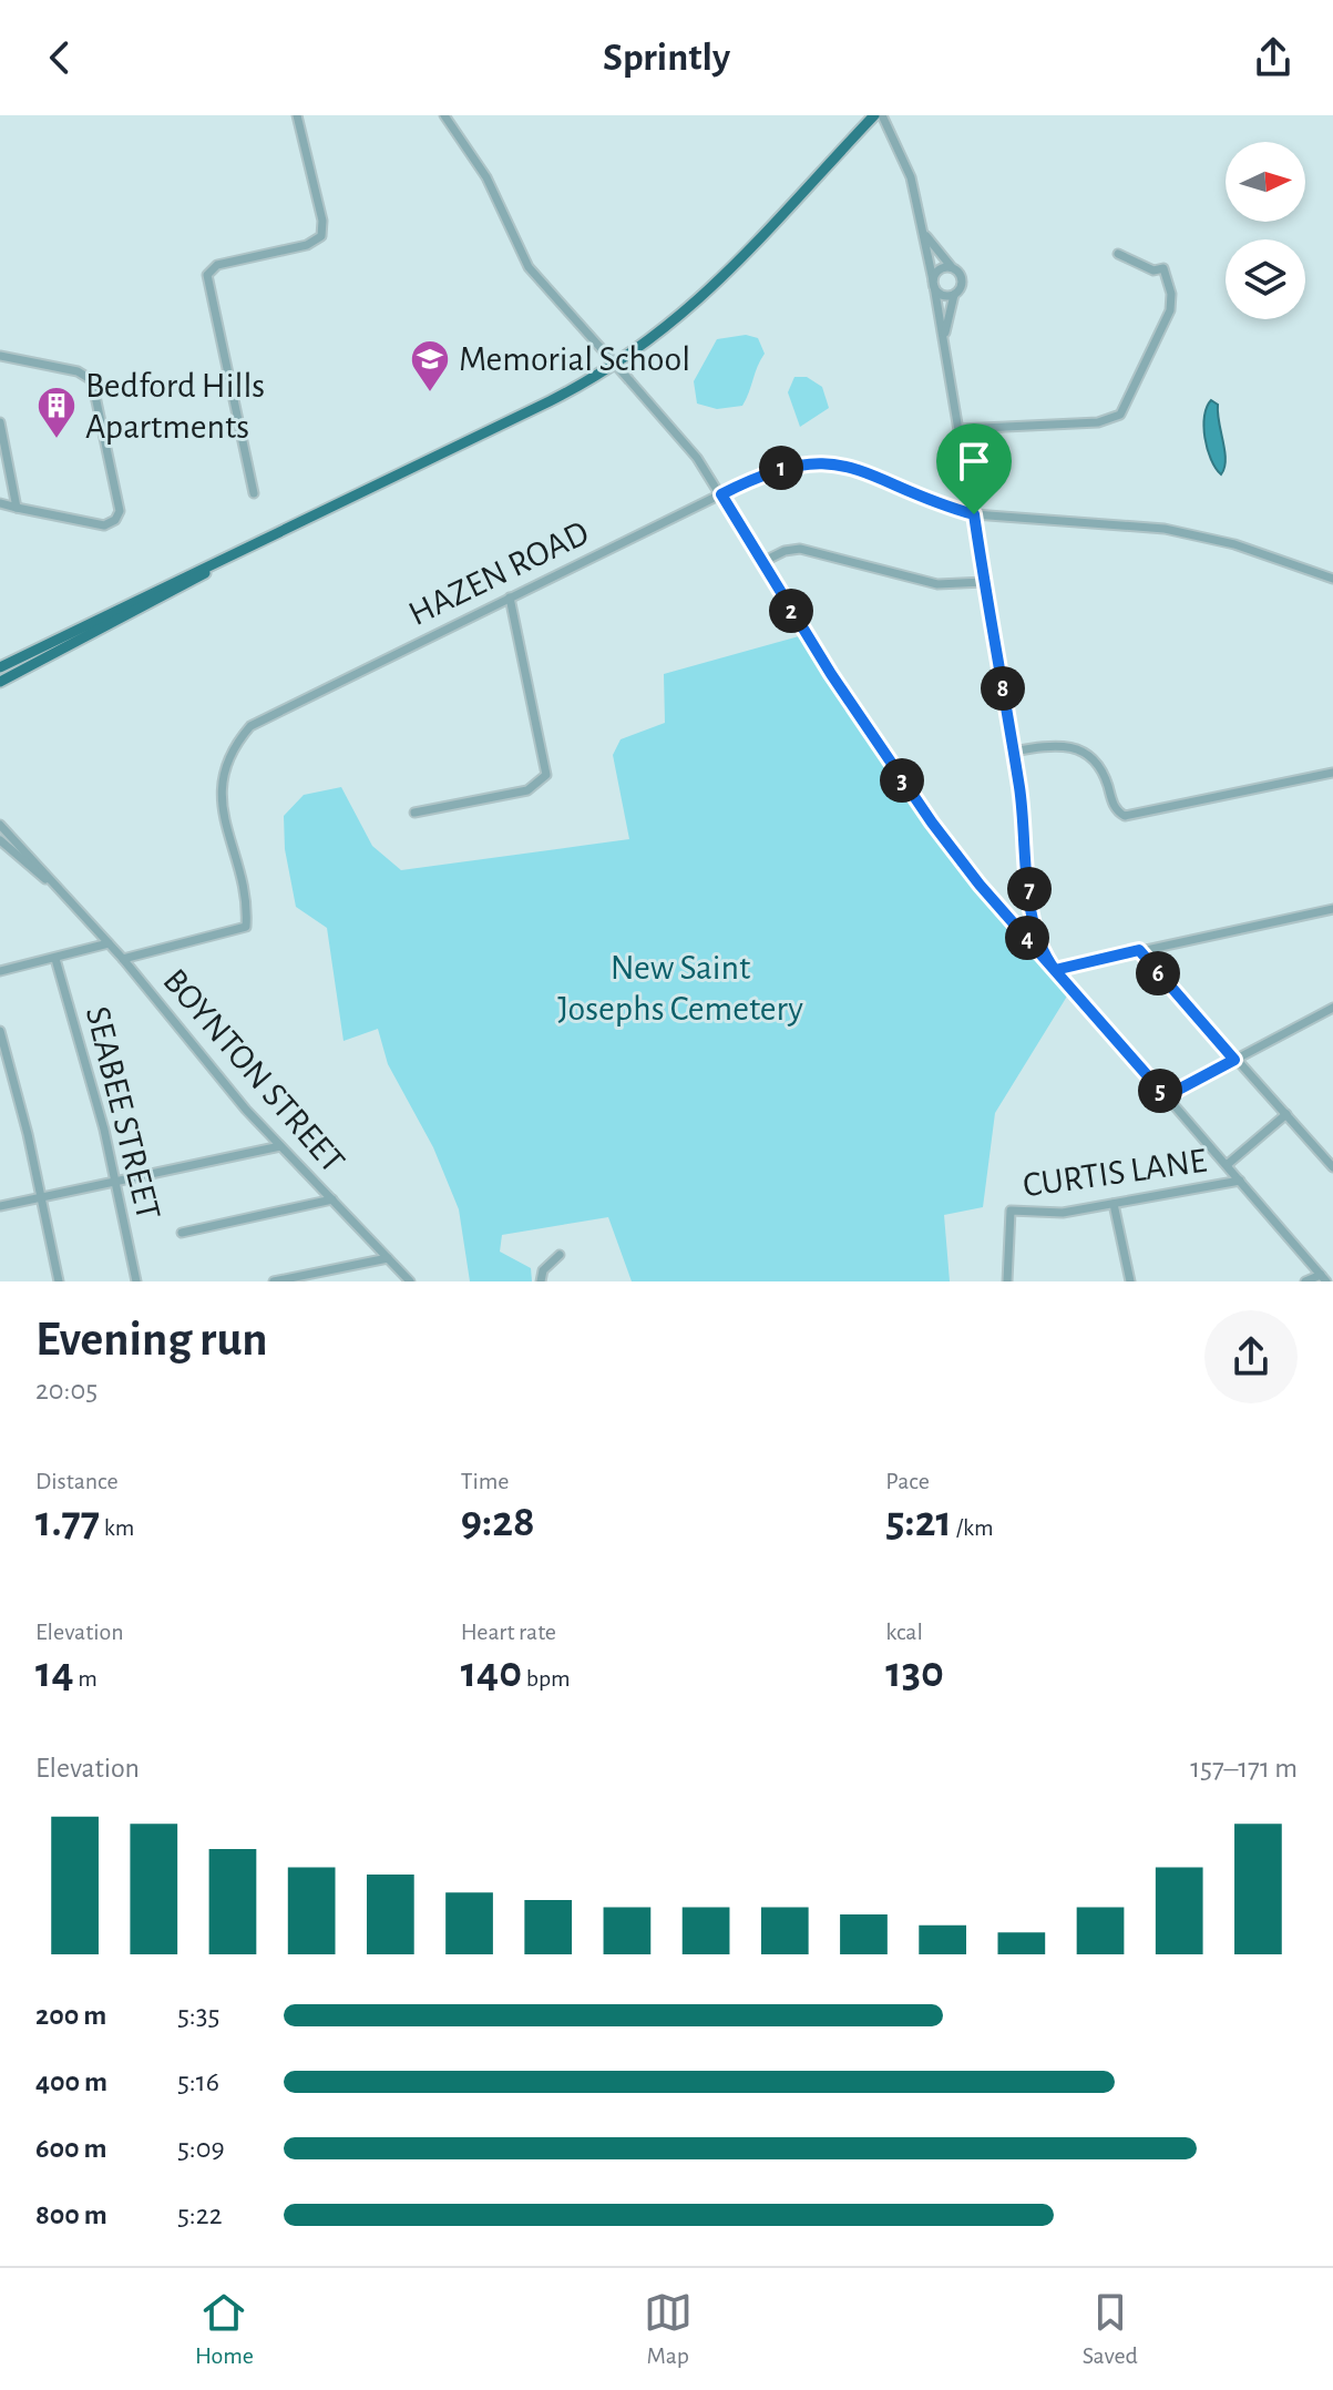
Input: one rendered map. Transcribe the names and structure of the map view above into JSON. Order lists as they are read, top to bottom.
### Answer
{
  "streets": {
    "street": [
      "HAZEN ROAD",
      "BOYNTON STREET",
      "SEABEE STREET",
      "CURTIS LANE"
    ]
  },
  "crossings": [
    ["HAZEN ROAD", "BOYNTON STREET"]
  ],
  "parks": ["New Saint Josephs Cemetery"],
  "places": {
    "school or university": ["Memorial School"],
    "building": ["Bedford Hills Apartments"]
  },
  "north": "right",
  "page": {
    "header": "Sprintly",
    "pins": [
      "1",
      "2",
      "8",
      "3",
      "7",
      "4",
      "6",
      "5"
    ],
    "heading": ["Evening run", "20:05"],
    "stats": [
      ["Distance", "1.77 km"],
      ["Time", "9:28"],
      ["Pace", "5:21 /km"],
      ["Elevation", "14 m"],
      ["Heart rate", "140 bpm"],
      ["kcal", "130"]
    ],
    "chart": ["Elevation", "157–171 m"],
    "list": [
      {
        "name": "200 m",
        "note": "5:35"
      },
      {
        "name": "400 m",
        "note": "5:16"
      },
      {
        "name": "600 m",
        "note": "5:09"
      },
      {
        "name": "800 m",
        "note": "5:22"
      }
    ],
    "tabs": ["Home", "Map", "Saved"]
  }
}
